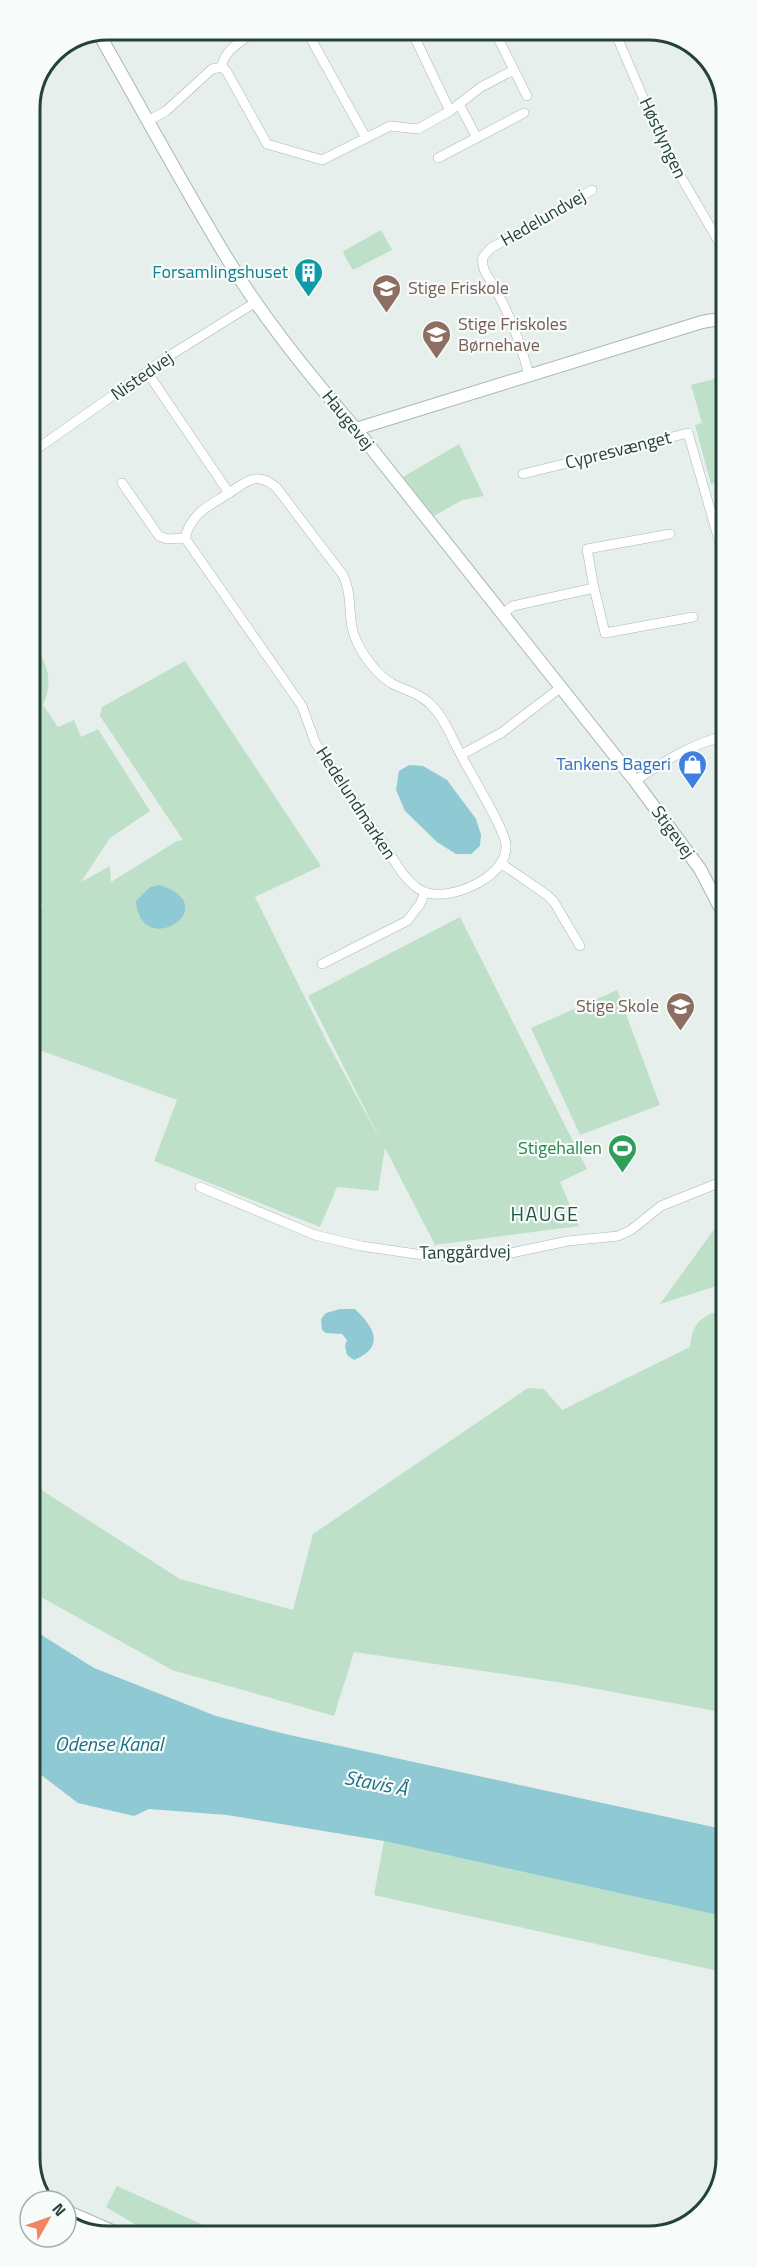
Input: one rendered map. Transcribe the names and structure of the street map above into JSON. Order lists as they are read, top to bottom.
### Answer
{
  "streets": {
    "street": [
      "Høstlyngen",
      "Hedelundvej",
      "Nistedvej",
      "Haugevej",
      "Cypresvænget",
      "Hedelundmarken",
      "Stigevej",
      "Tanggårdvej"
    ]
  },
  "crossings": [
    ["Nistedvej", "Haugevej"],
    ["Haugevej", "Stigevej"]
  ],
  "districts": ["HAUGE"],
  "water": ["Odense Kanal", "Stavis Å"],
  "places": {
    "building": ["Forsamlingshuset"],
    "school or university": ["Stige Friskole", "Stige Friskoles Børnehave", "Stige Skole"],
    "shop": ["Tankens Bageri"],
    "sports": ["Stigehallen"]
  },
  "north": "top right"
}
